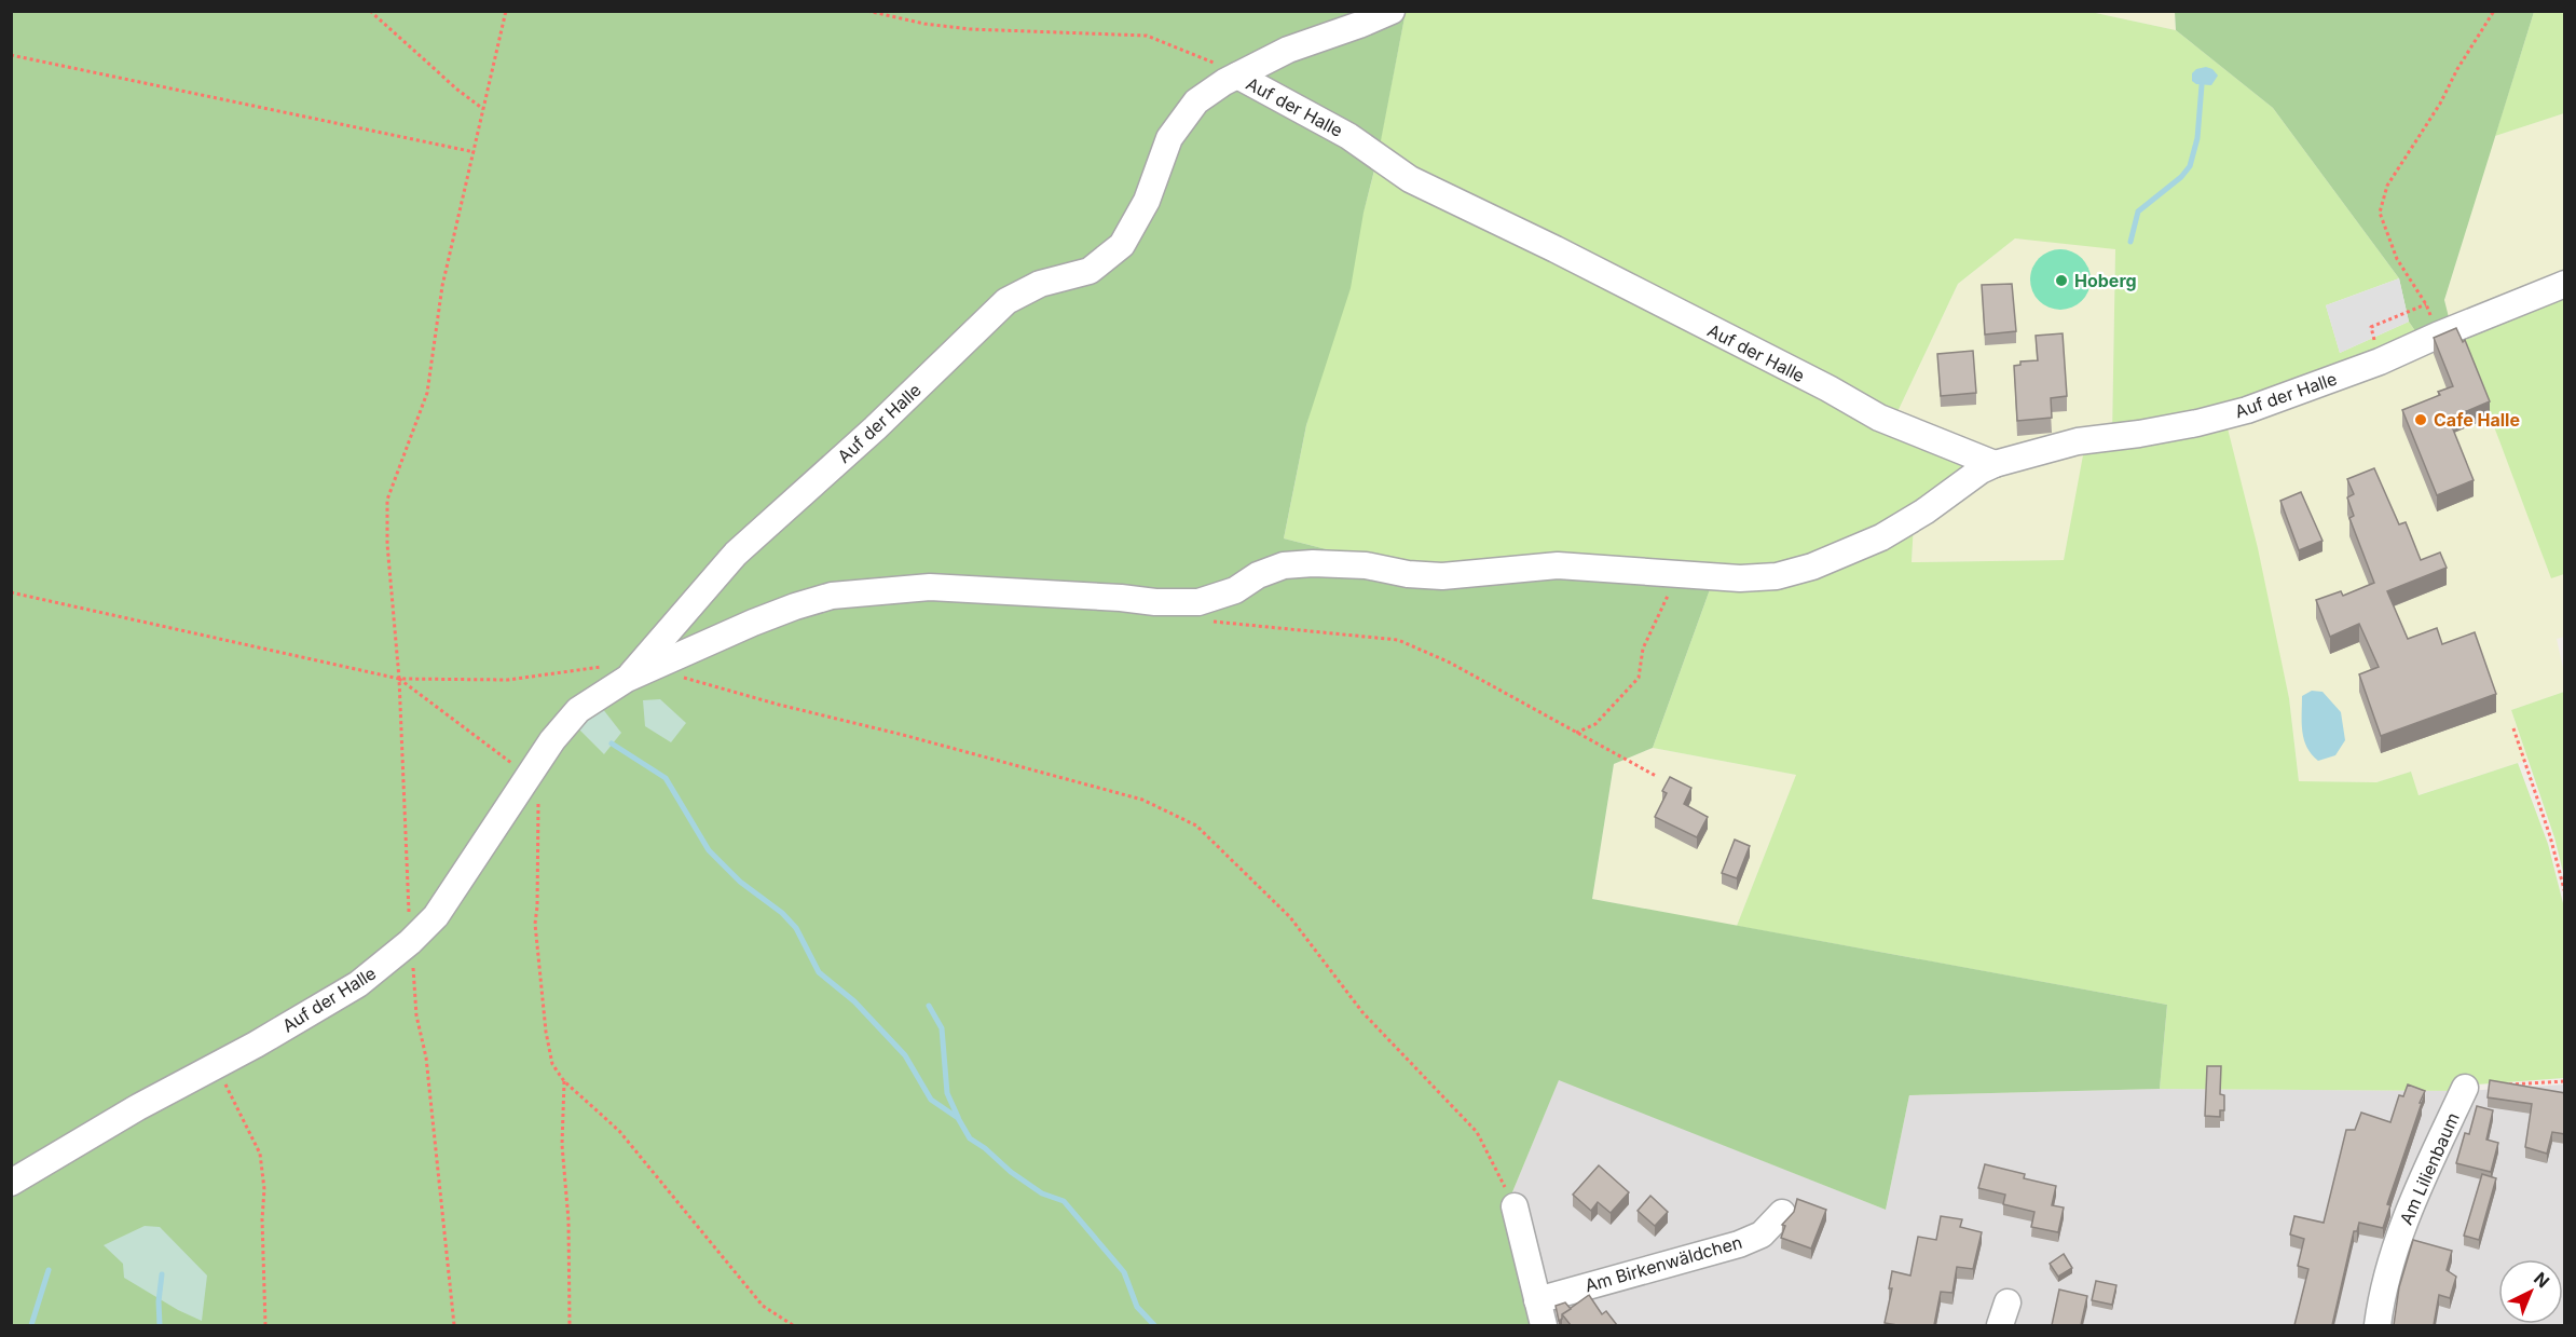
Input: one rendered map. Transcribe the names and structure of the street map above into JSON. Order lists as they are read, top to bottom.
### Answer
{
  "streets": {
    "street": ["Auf der Halle", "Am Lilienbaum", "Am Birkenwäldchen"]
  },
  "places": ["Hoberg", "Cafe Halle"],
  "north": "top right"
}
